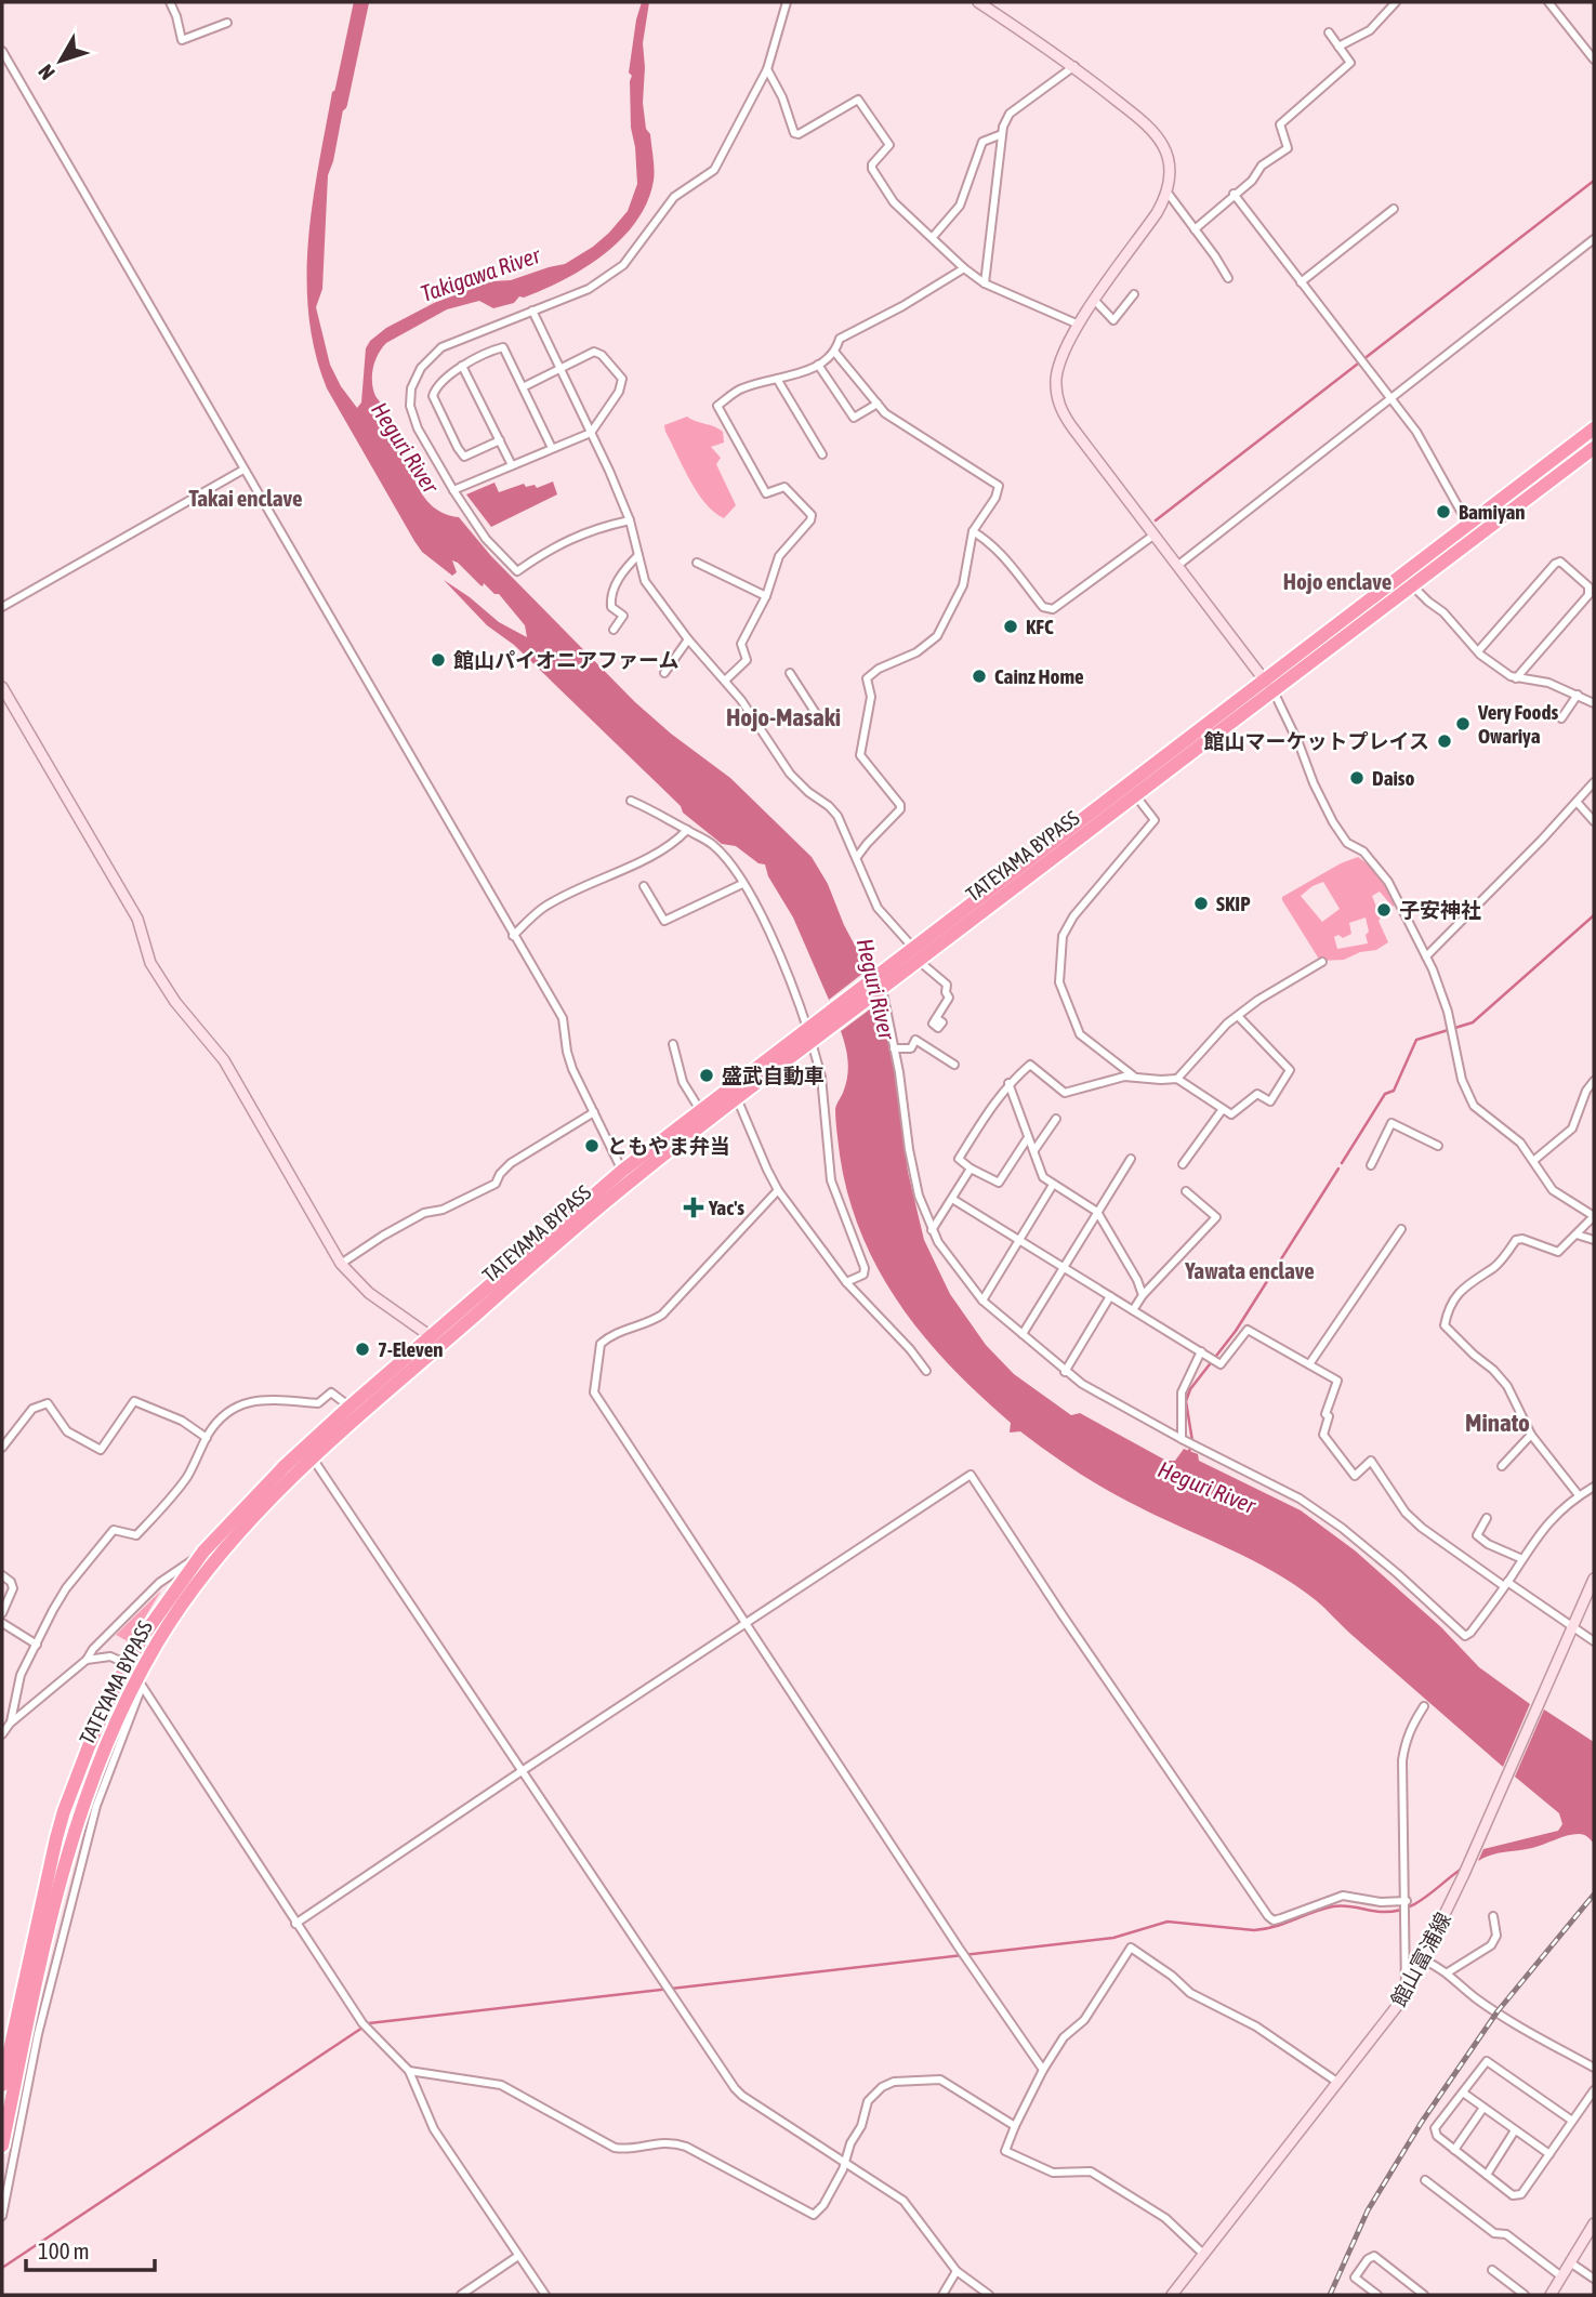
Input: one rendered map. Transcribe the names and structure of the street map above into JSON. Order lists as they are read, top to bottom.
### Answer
{
  "streets": {
    "highway": ["TATEYAMA BYPASS"],
    "street": ["館山富浦線"]
  },
  "districts": [
    "Takai enclave",
    "Hojo enclave",
    "Hojo-Masaki",
    "Yawata enclave",
    "Minato"
  ],
  "water": ["Takigawa River", "Heguri River"],
  "places": {
    "other": [
      "Bamiyan",
      "KFC",
      "館山パイオニアファーム",
      "Cainz Home",
      "Very Foods Owariya",
      "館山マーケットプレイス",
      "Daiso",
      "SKIP",
      "子安神社",
      "盛武自動車",
      "ともやま弁当",
      "7-Eleven"
    ],
    "health": ["Yac's"]
  },
  "scale_bar": "100 m",
  "north": "bottom left"
}
